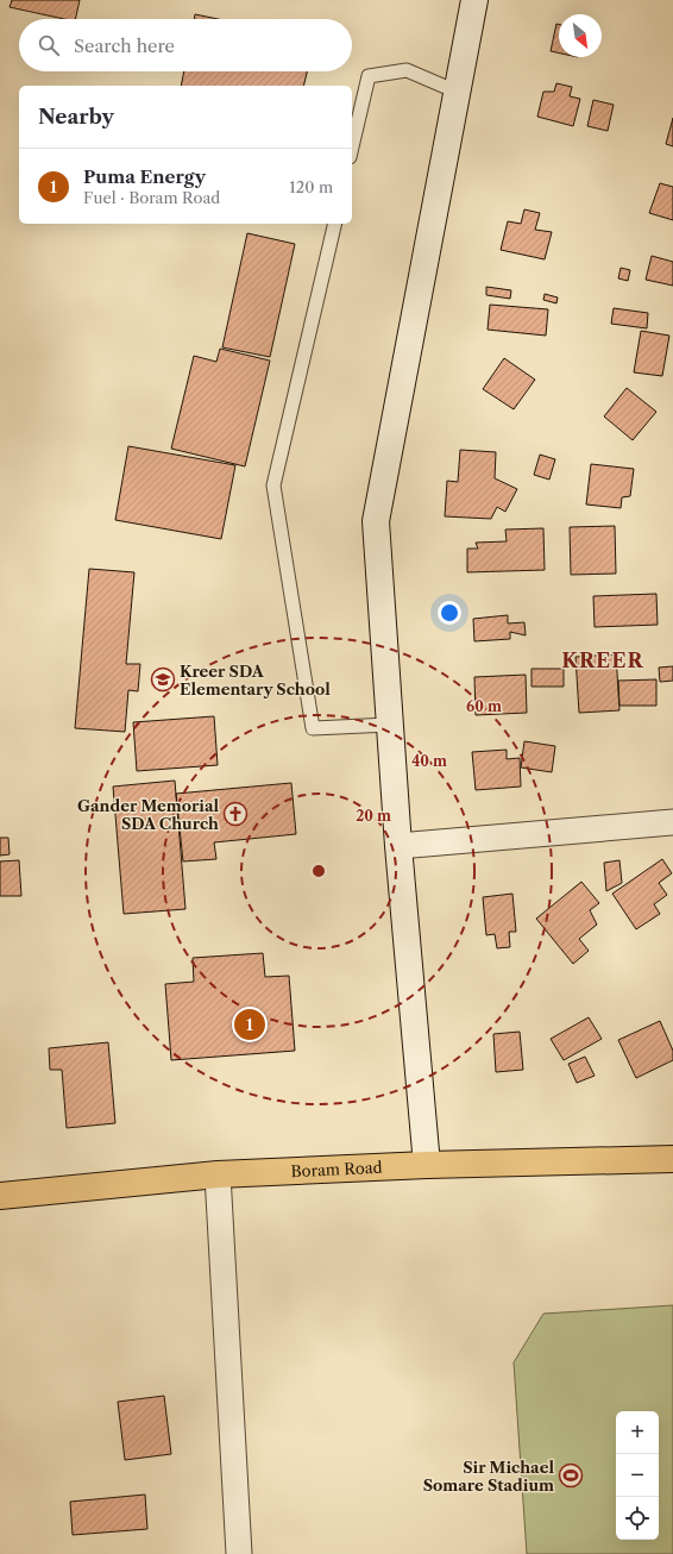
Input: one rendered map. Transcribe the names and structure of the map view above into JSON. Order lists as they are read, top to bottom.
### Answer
{
  "streets": {
    "main road": ["Boram Road"]
  },
  "districts": ["KREER"],
  "places": {
    "school or university": ["Kreer SDA Elementary School"],
    "church": ["Gander Memorial SDA Church"],
    "sports": ["Sir Michael Somare Stadium"]
  },
  "north": "bottom right",
  "page": {
    "search": "Search here",
    "heading": "Nearby",
    "list": [
      {
        "mark": "1",
        "name": "Puma Energy",
        "note": "Fuel · Boram Road",
        "value": "120 m"
      }
    ],
    "pins": "1",
    "map_buttons": ["+", "−"]
  },
  "rings": ["60 m", "40 m", "20 m"]
}
